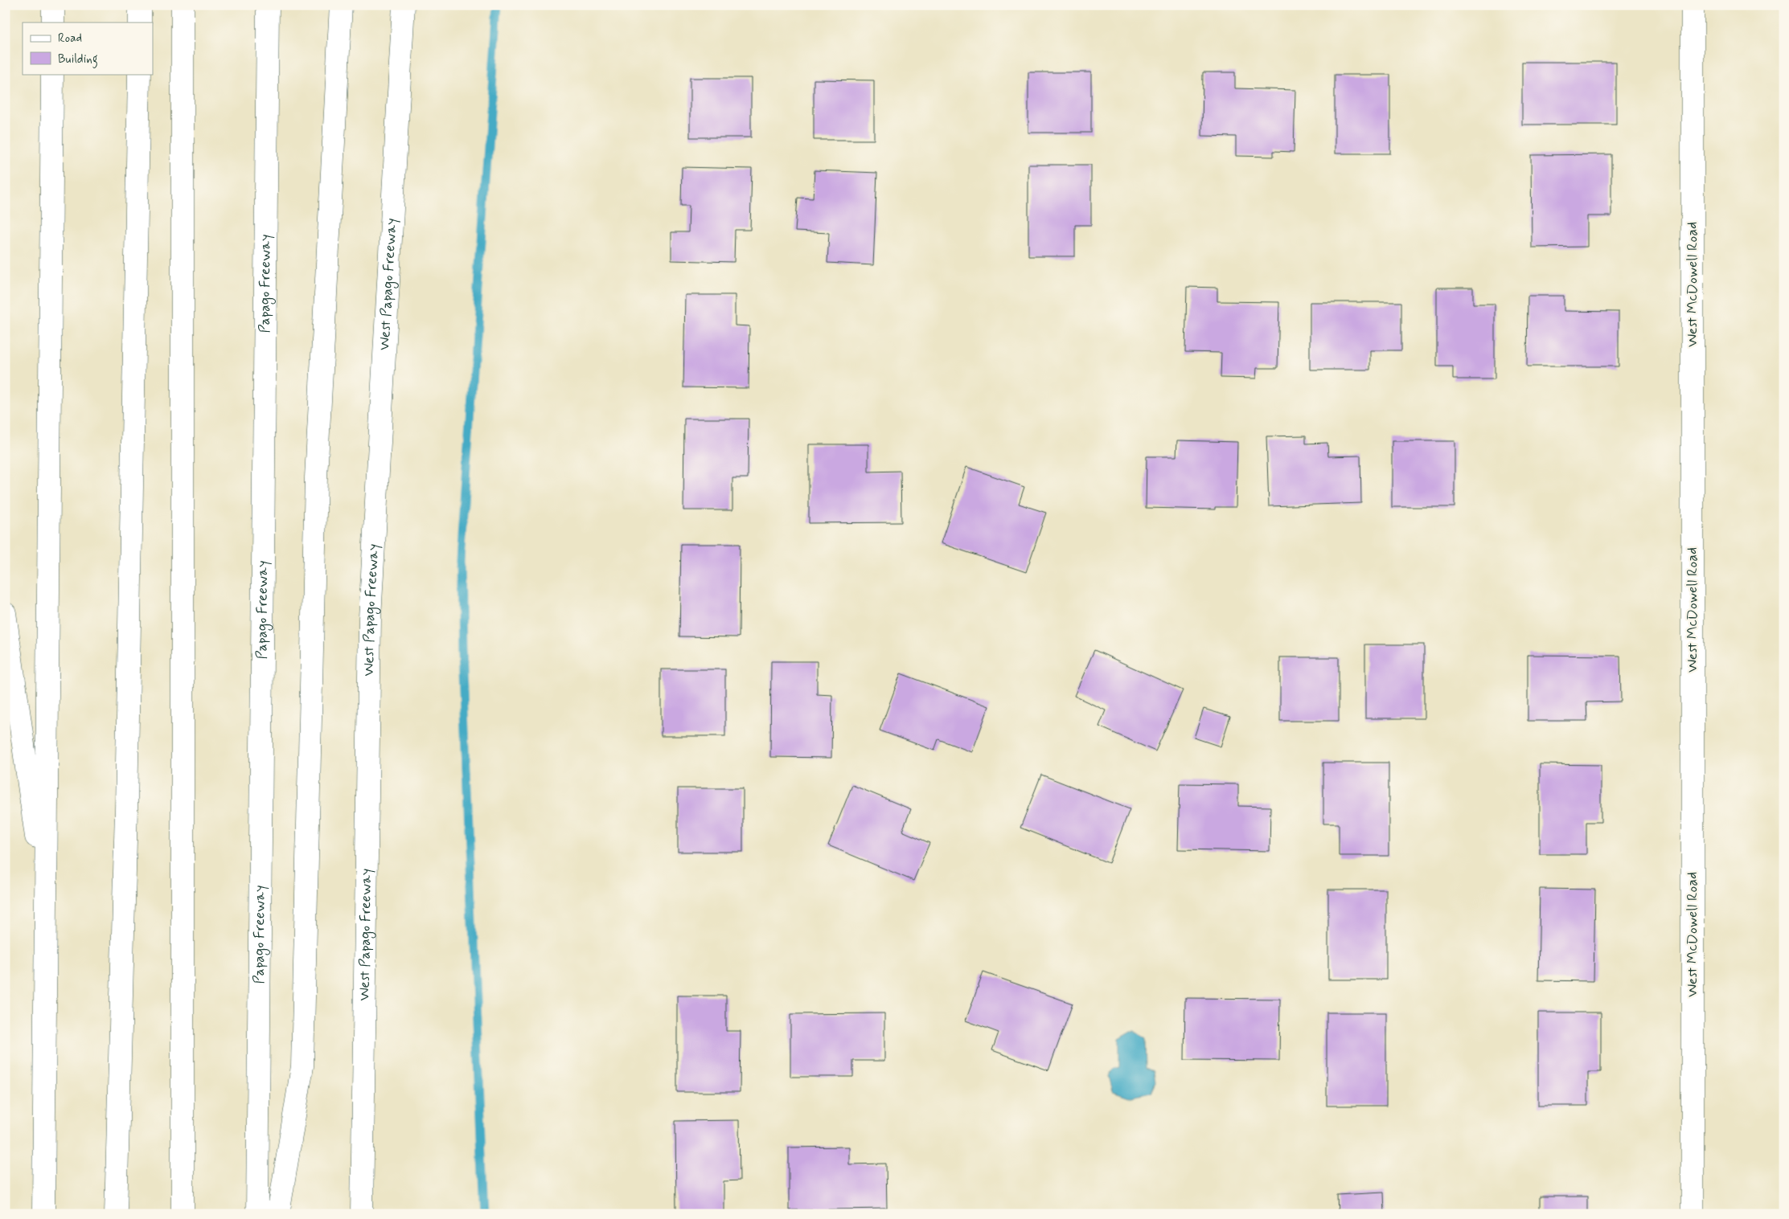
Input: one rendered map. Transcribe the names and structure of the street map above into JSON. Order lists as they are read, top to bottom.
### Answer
{
  "streets": {
    "main road": ["Papago Freeway", "West Papago Freeway", "West McDowell Road"]
  },
  "legend": ["Road", "Building"]
}
